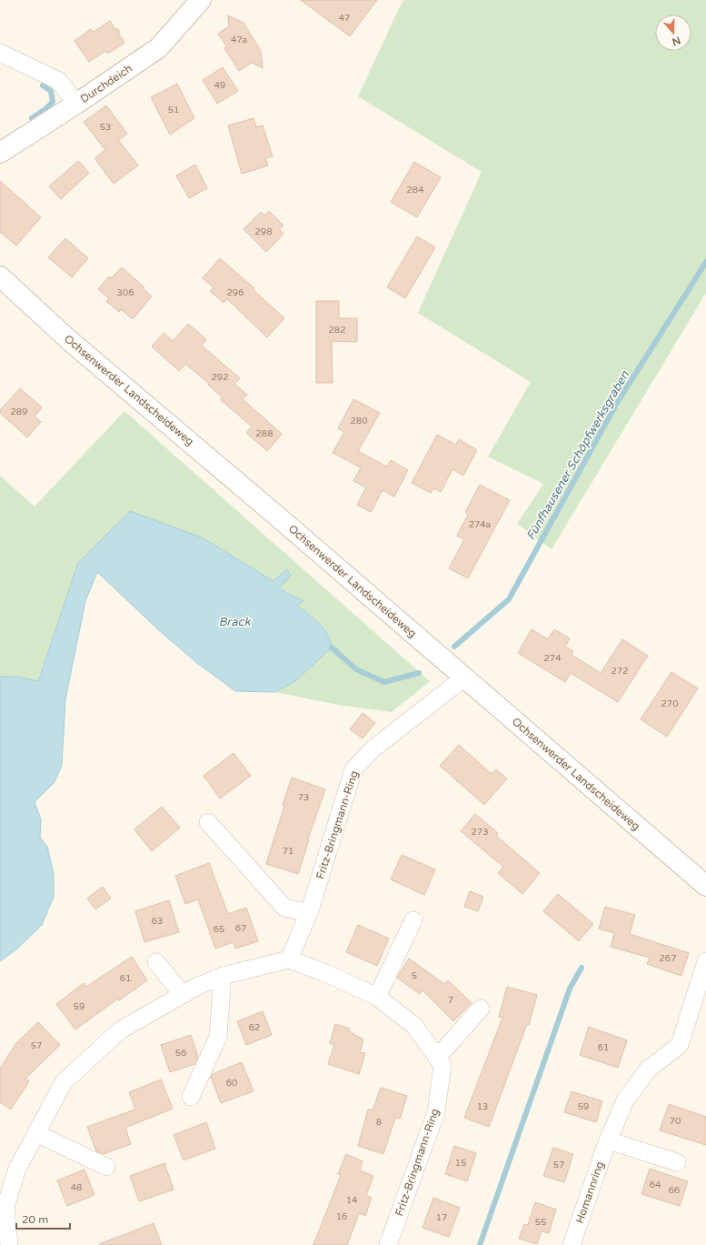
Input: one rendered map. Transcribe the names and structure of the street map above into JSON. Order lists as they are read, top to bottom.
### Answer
{
  "streets": {
    "street": [
      "Durchdeich",
      "Ochsenwerder Landscheideweg",
      "Fritz-Bringmann-Ring",
      "Homannring"
    ]
  },
  "crossings": [
    ["Ochsenwerder Landscheideweg", "Fritz-Bringmann-Ring"]
  ],
  "water": ["Fünfhausener Schöpfwerksgraben", "Brack"],
  "house_numbers": [
    "47",
    "47a",
    "49",
    "51",
    "53",
    "284",
    "298",
    "306",
    "296",
    "282",
    "292",
    "289",
    "280",
    "288",
    "274a",
    "274",
    "272",
    "270",
    "73",
    "273",
    "71",
    "63",
    "67",
    "65",
    "267",
    "5",
    "61",
    "7",
    "59",
    "62",
    "57",
    "61",
    "56",
    "60",
    "13",
    "59",
    "70",
    "8",
    "15",
    "57",
    "64",
    "48",
    "66",
    "14",
    "16",
    "17",
    "55"
  ],
  "scale_bar": "20 m",
  "north": "bottom"
}
